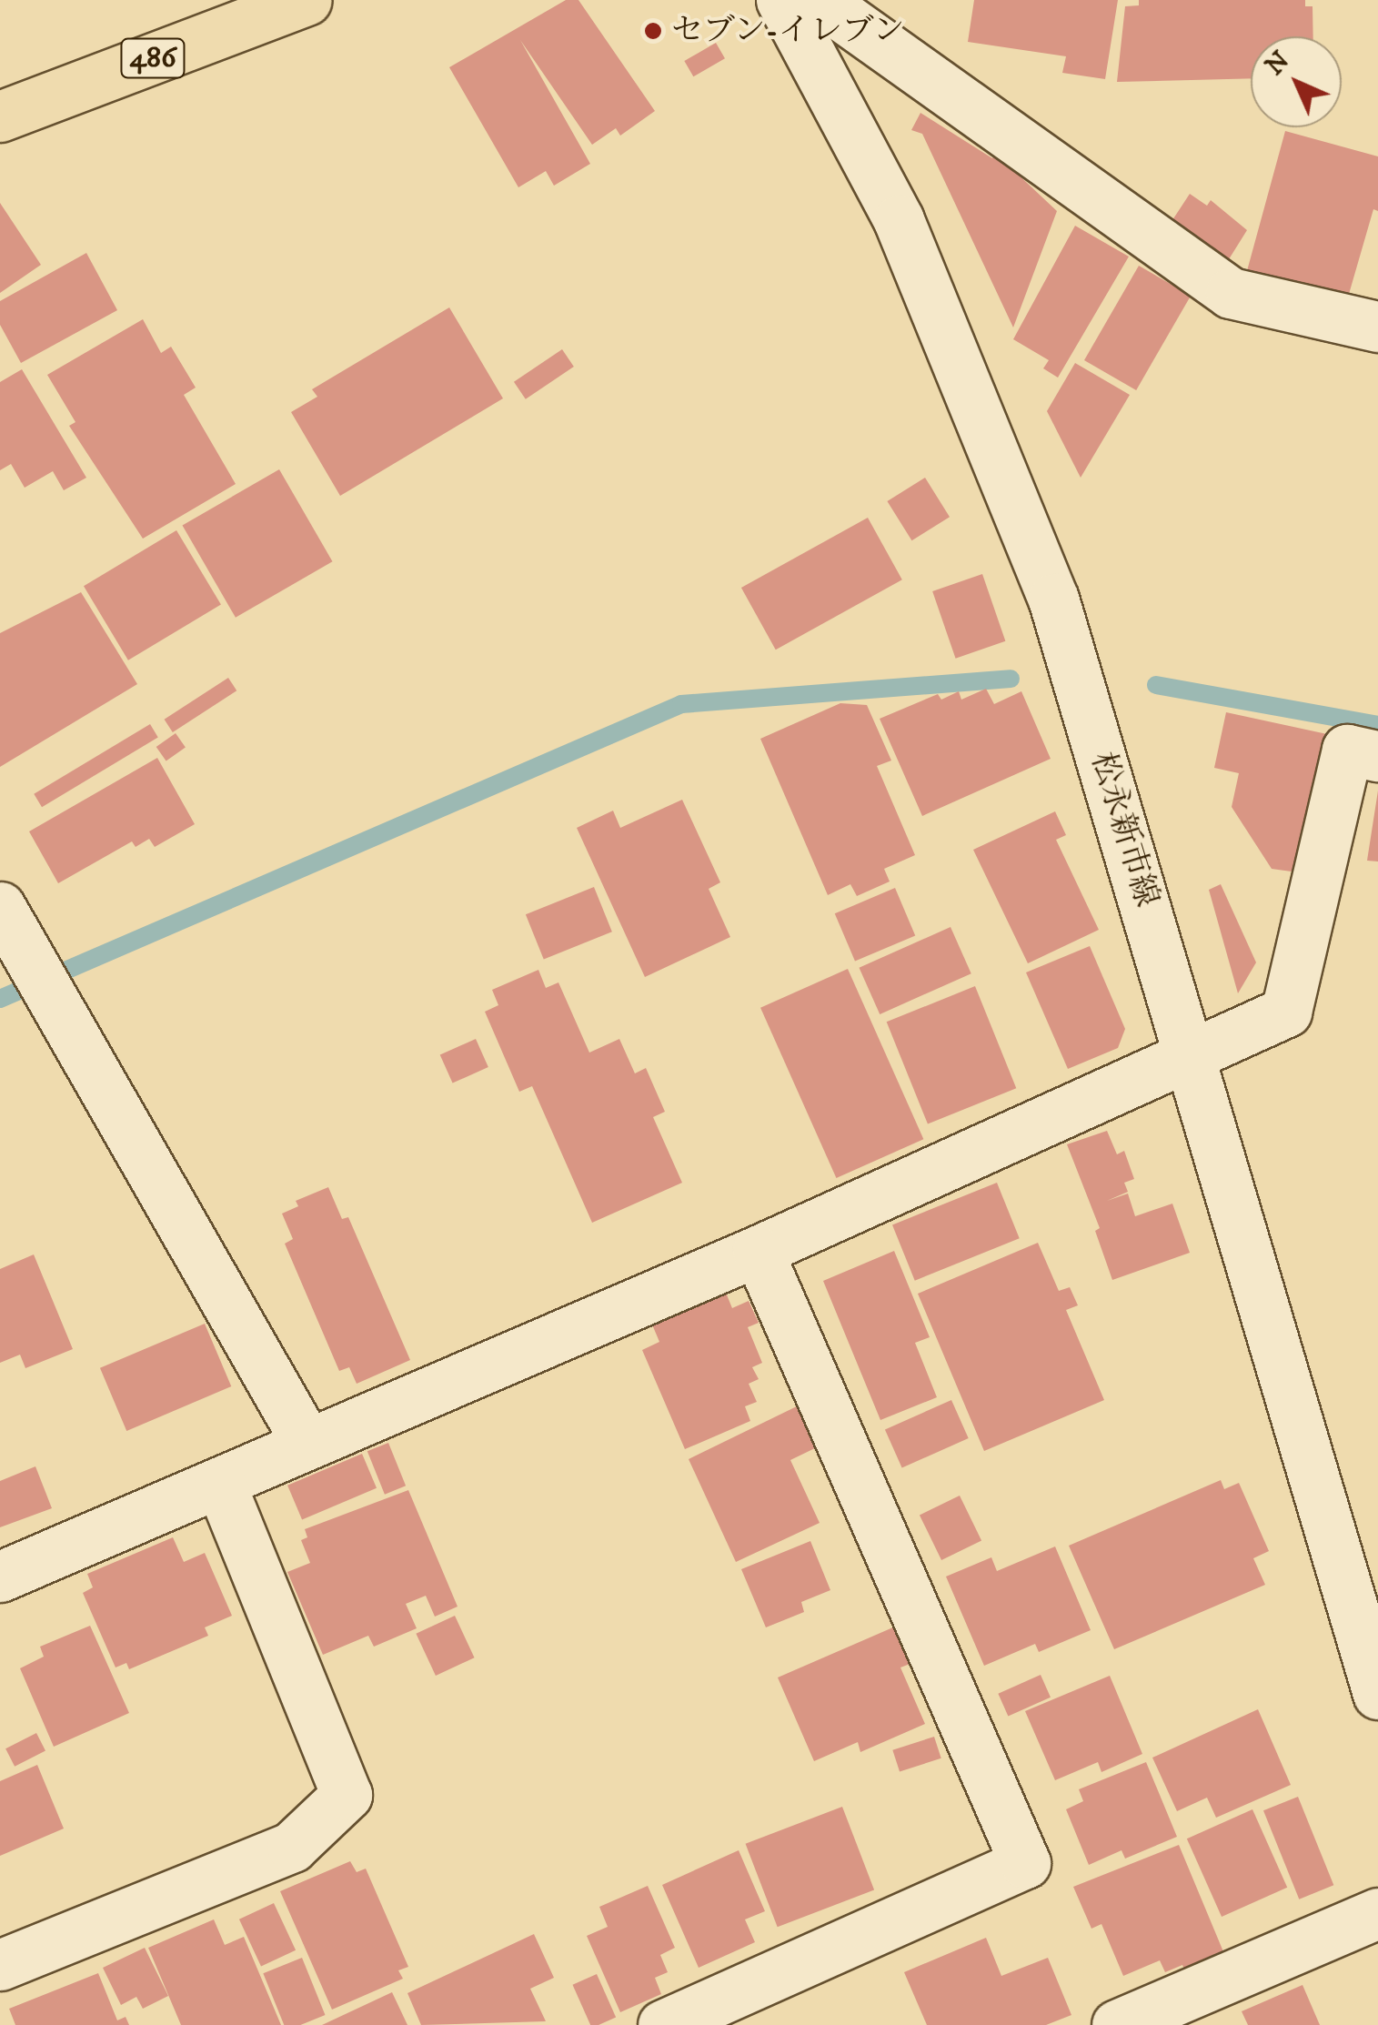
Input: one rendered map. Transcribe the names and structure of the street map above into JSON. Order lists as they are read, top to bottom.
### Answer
{
  "streets": {
    "highway": ["486"],
    "street": ["松永新市線"]
  },
  "places": ["セブン-イレブン"],
  "north": "top left"
}
